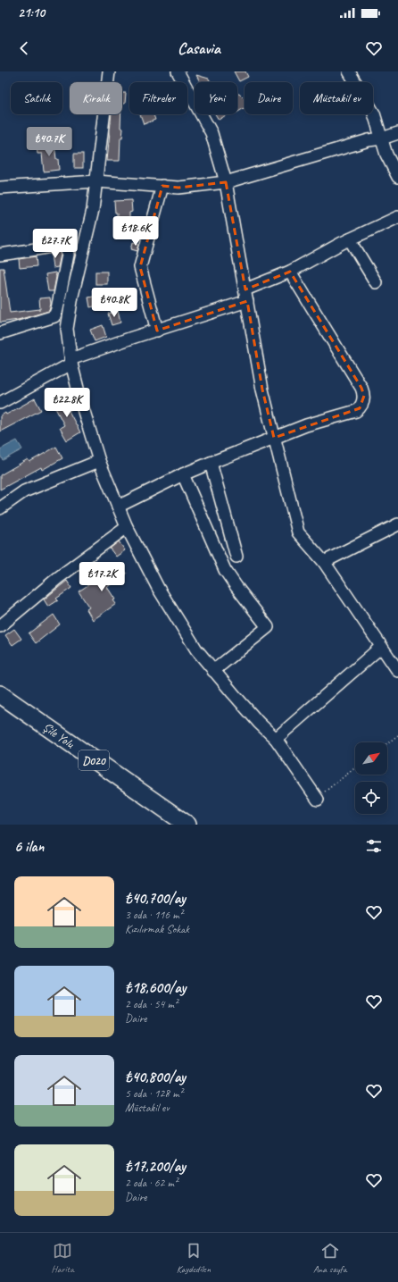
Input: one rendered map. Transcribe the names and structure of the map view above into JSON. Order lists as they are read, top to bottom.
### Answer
{
  "streets": {
    "highway": ["Şile Yolu", "D020"]
  },
  "north": "top right",
  "page": {
    "status": "21:10",
    "header": "Casavia",
    "chip": [
      "Satılık",
      "Kiralık",
      "Filtreler",
      "Yeni",
      "Daire",
      "Müstakil ev"
    ],
    "price": [
      "₺40.7K",
      "₺18.6K",
      "₺27.7K",
      "₺40.8K",
      "₺22.8K",
      "₺17.2K"
    ],
    "heading": "6 ilan",
    "list": [
      {
        "name": "₺40,700/ay",
        "note": "3 oda · 116 m² · Kızılırmak Sokak"
      },
      {
        "name": "₺18,600/ay",
        "note": "2 oda · 54 m² · Daire"
      },
      {
        "name": "₺40,800/ay",
        "note": "5 oda · 128 m² · Müstakil ev"
      },
      {
        "name": "₺17,200/ay",
        "note": "2 oda · 62 m² · Daire"
      }
    ],
    "tabs": ["Harita", "Kaydedilen", "Ana sayfa"]
  }
}
